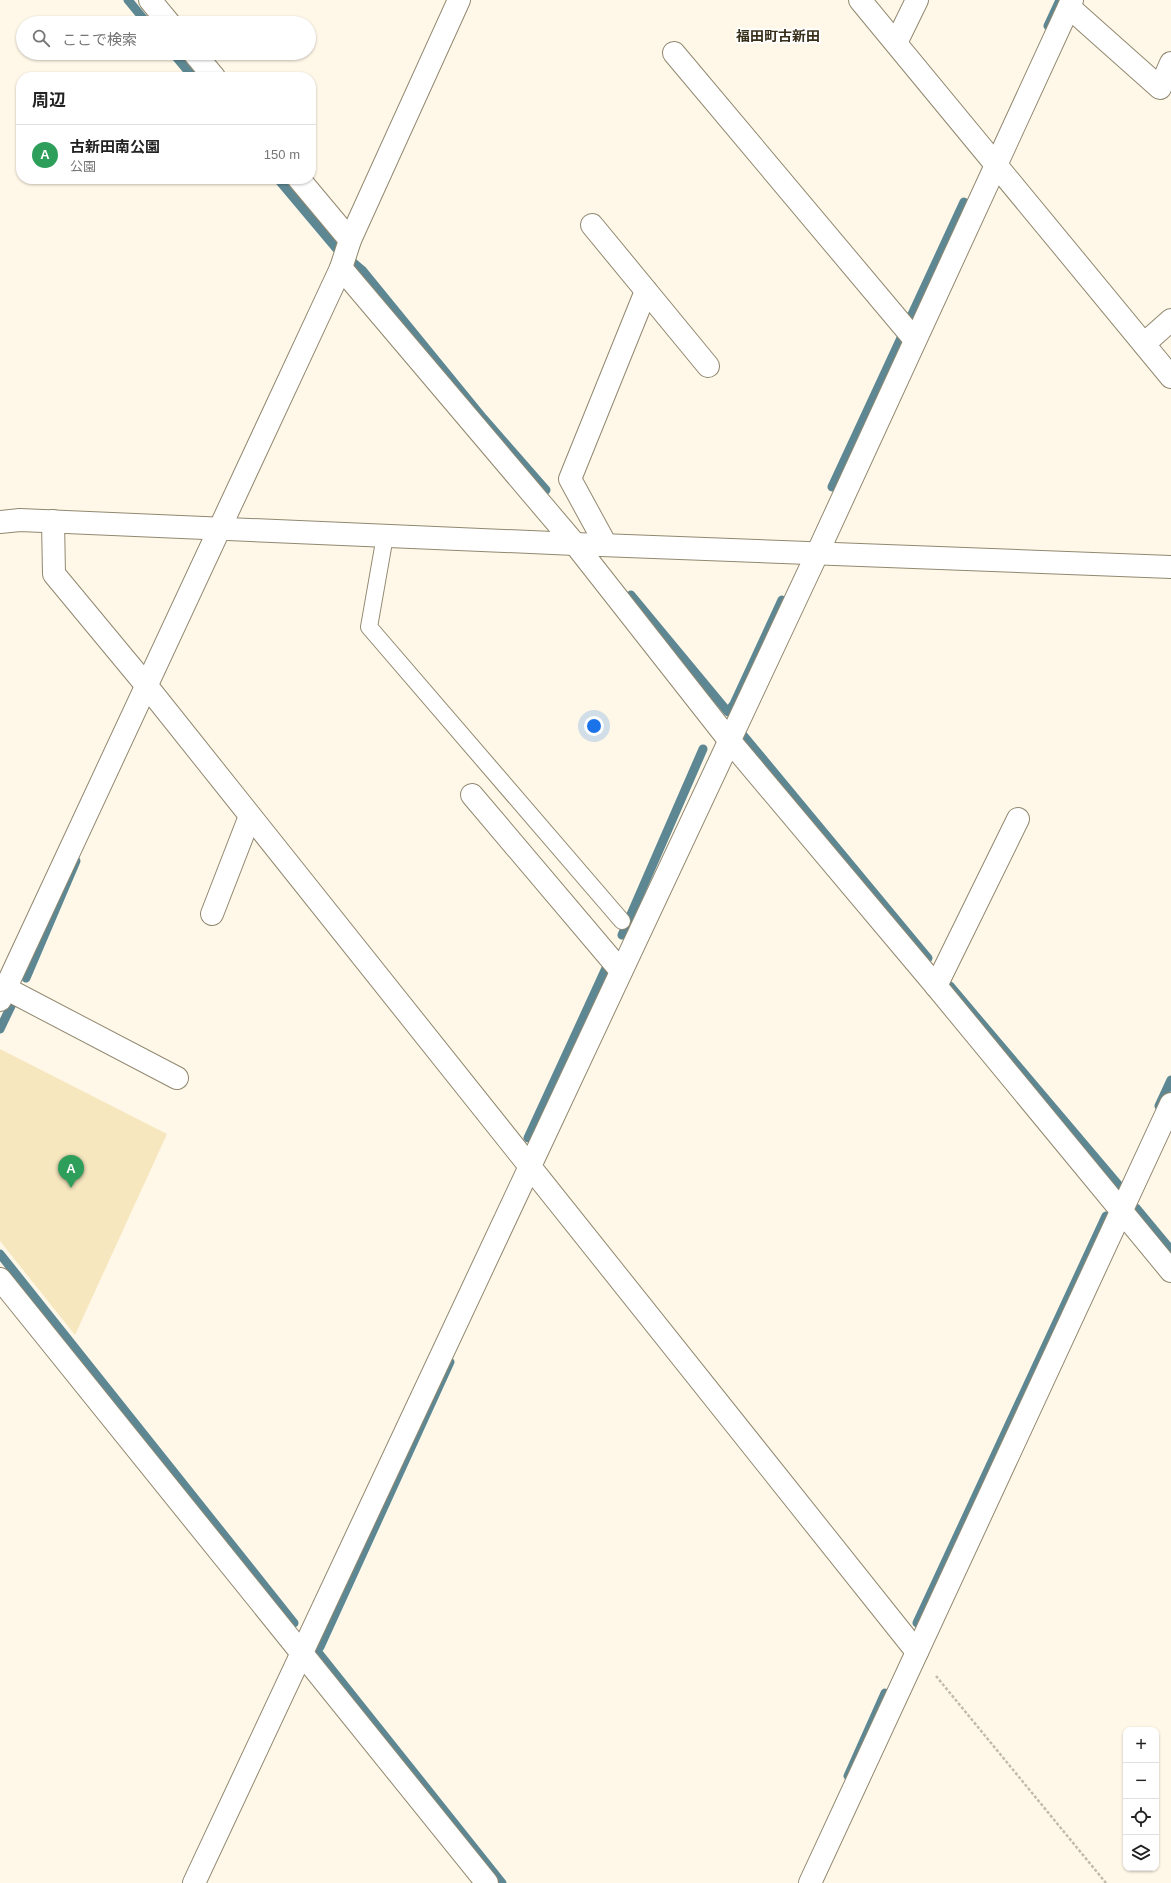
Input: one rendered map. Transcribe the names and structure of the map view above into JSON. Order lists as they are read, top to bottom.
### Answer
{
  "districts": ["福田町古新田"],
  "page": {
    "search": "ここで検索",
    "heading": "周辺",
    "list": [
      {
        "mark": "A",
        "name": "古新田南公園",
        "note": "公園",
        "value": "150 m"
      }
    ],
    "pins": "A",
    "map_buttons": ["+", "−"]
  }
}
